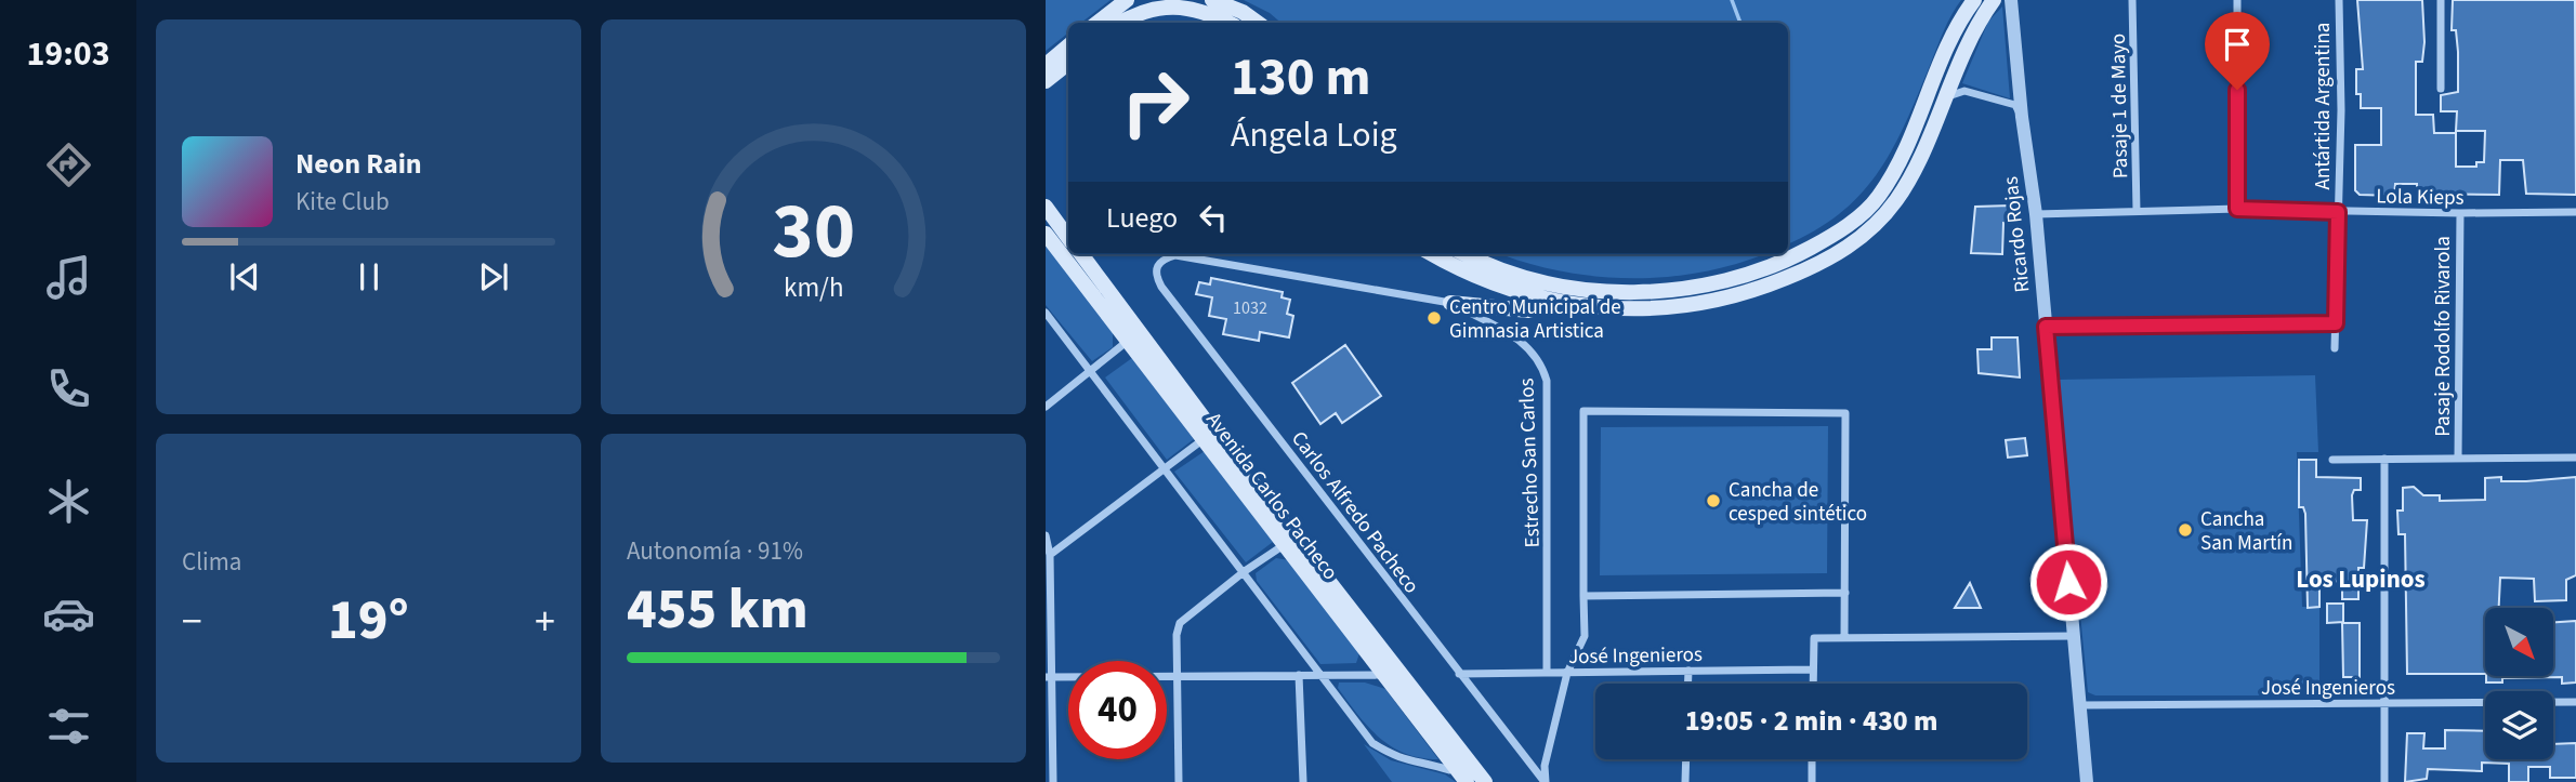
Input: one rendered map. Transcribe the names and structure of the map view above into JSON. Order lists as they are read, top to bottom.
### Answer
{
  "streets": {
    "main road": ["Avenida Carlos Pacheco"],
    "street": [
      "Pasaje 1 de Mayo",
      "Antártida Argentina",
      "Lola Kieps",
      "Ricardo Rojas",
      "Pasaje Rodolfo Rivarola",
      "Estrecho San Carlos",
      "Carlos Alfredo Pacheco",
      "José Ingenieros"
    ]
  },
  "crossings": [
    ["Pasaje 1 de Mayo", "Lola Kieps"],
    ["Antártida Argentina", "Lola Kieps"],
    ["Lola Kieps", "Ricardo Rojas"],
    ["Lola Kieps", "Pasaje Rodolfo Rivarola"],
    ["Ricardo Rojas", "José Ingenieros"],
    ["Estrecho San Carlos", "Carlos Alfredo Pacheco"],
    ["Estrecho San Carlos", "José Ingenieros"],
    ["Carlos Alfredo Pacheco", "José Ingenieros"]
  ],
  "districts": ["Los Lupinos"],
  "places": ["Centro Municipal de Gimnasia Artistica", "Cancha de cesped sintético", "Cancha San Martín"],
  "house_numbers": ["1032"],
  "north": "bottom right",
  "page": {
    "tabs": "19:03",
    "turn": ["130 m", "Ángela Loig"],
    "song": ["Neon Rain", "Kite Club"],
    "then": "Luego",
    "tile": [
      "Clima",
      ["Autonomía · 91%", "455 km"]
    ],
    "heat": ["−", "19°", "+"],
    "limit": "40",
    "trip": "19:05 · 2 min · 430 m",
    "gauge": ["30", "km/h"]
  }
}
